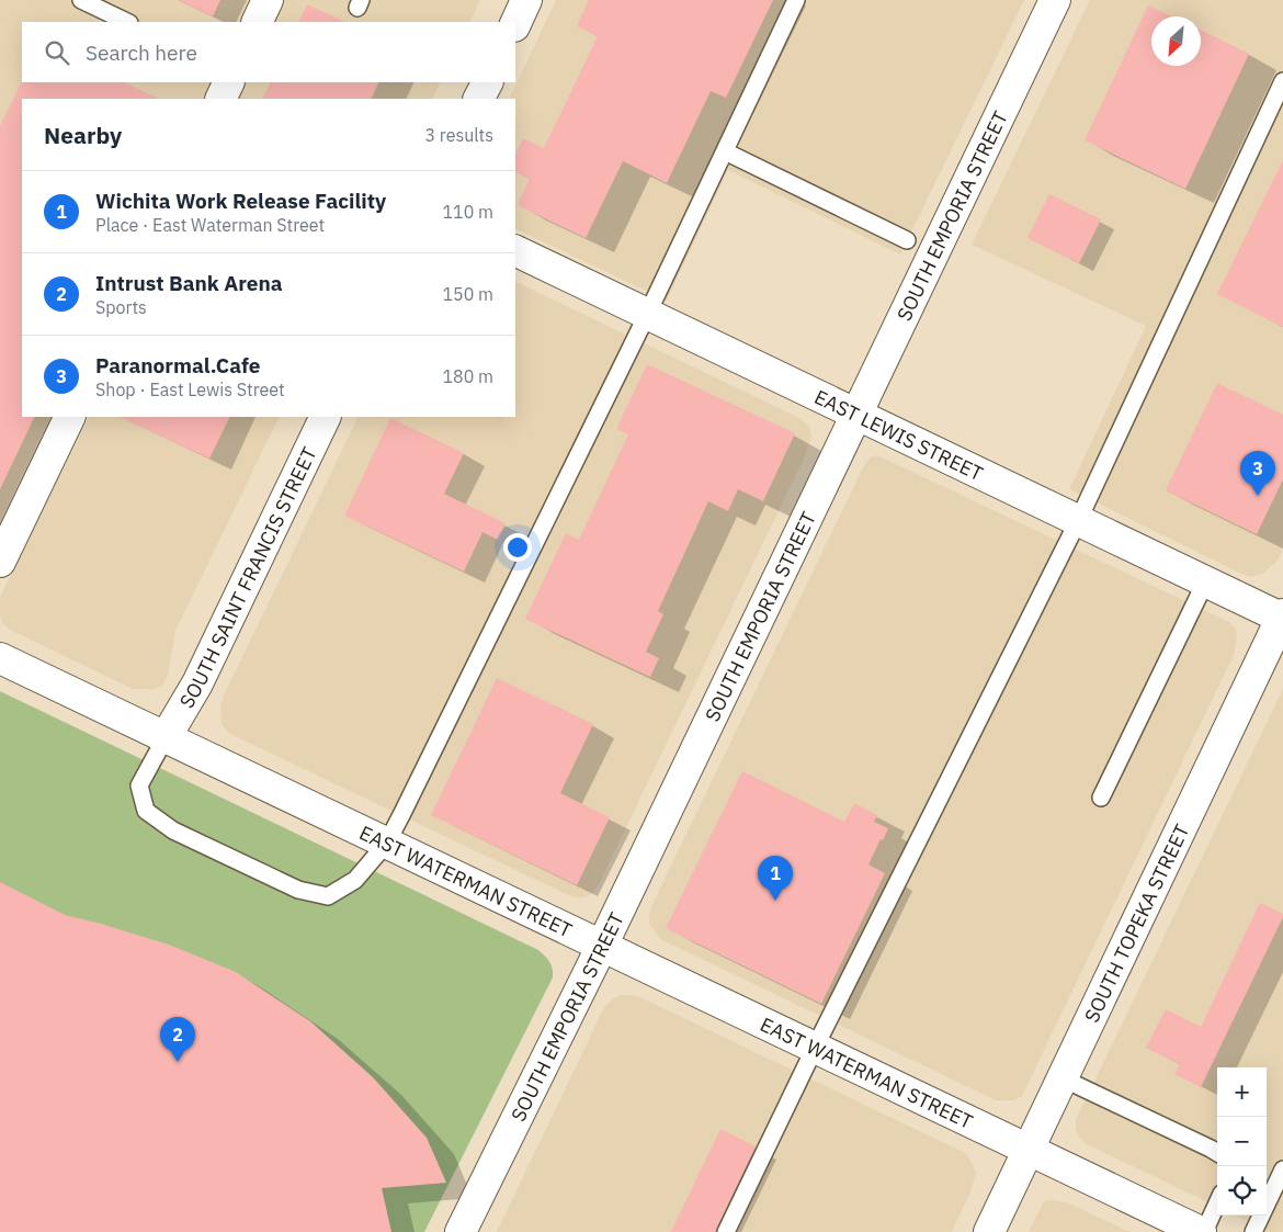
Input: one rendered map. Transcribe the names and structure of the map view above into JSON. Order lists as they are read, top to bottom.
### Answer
{
  "streets": {
    "street": [
      "SOUTH EMPORIA STREET",
      "EAST LEWIS STREET",
      "SOUTH SAINT FRANCIS STREET",
      "EAST WATERMAN STREET",
      "SOUTH TOPEKA STREET"
    ]
  },
  "crossings": [
    ["SOUTH EMPORIA STREET", "EAST LEWIS STREET"],
    ["SOUTH EMPORIA STREET", "EAST WATERMAN STREET"],
    ["EAST LEWIS STREET", "SOUTH TOPEKA STREET"],
    ["SOUTH SAINT FRANCIS STREET", "EAST WATERMAN STREET"],
    ["EAST WATERMAN STREET", "SOUTH TOPEKA STREET"]
  ],
  "north": "bottom left",
  "page": {
    "search": "Search here",
    "heading": ["Nearby", "3 results"],
    "list": [
      {
        "mark": "1",
        "name": "Wichita Work Release Facility",
        "note": "Place · East Waterman Street",
        "value": "110 m"
      },
      {
        "mark": "2",
        "name": "Intrust Bank Arena",
        "note": "Sports",
        "value": "150 m"
      },
      {
        "mark": "3",
        "name": "Paranormal.Cafe",
        "note": "Shop · East Lewis Street",
        "value": "180 m"
      }
    ],
    "pins": ["3", "1", "2"],
    "map_buttons": ["+", "−"]
  }
}
